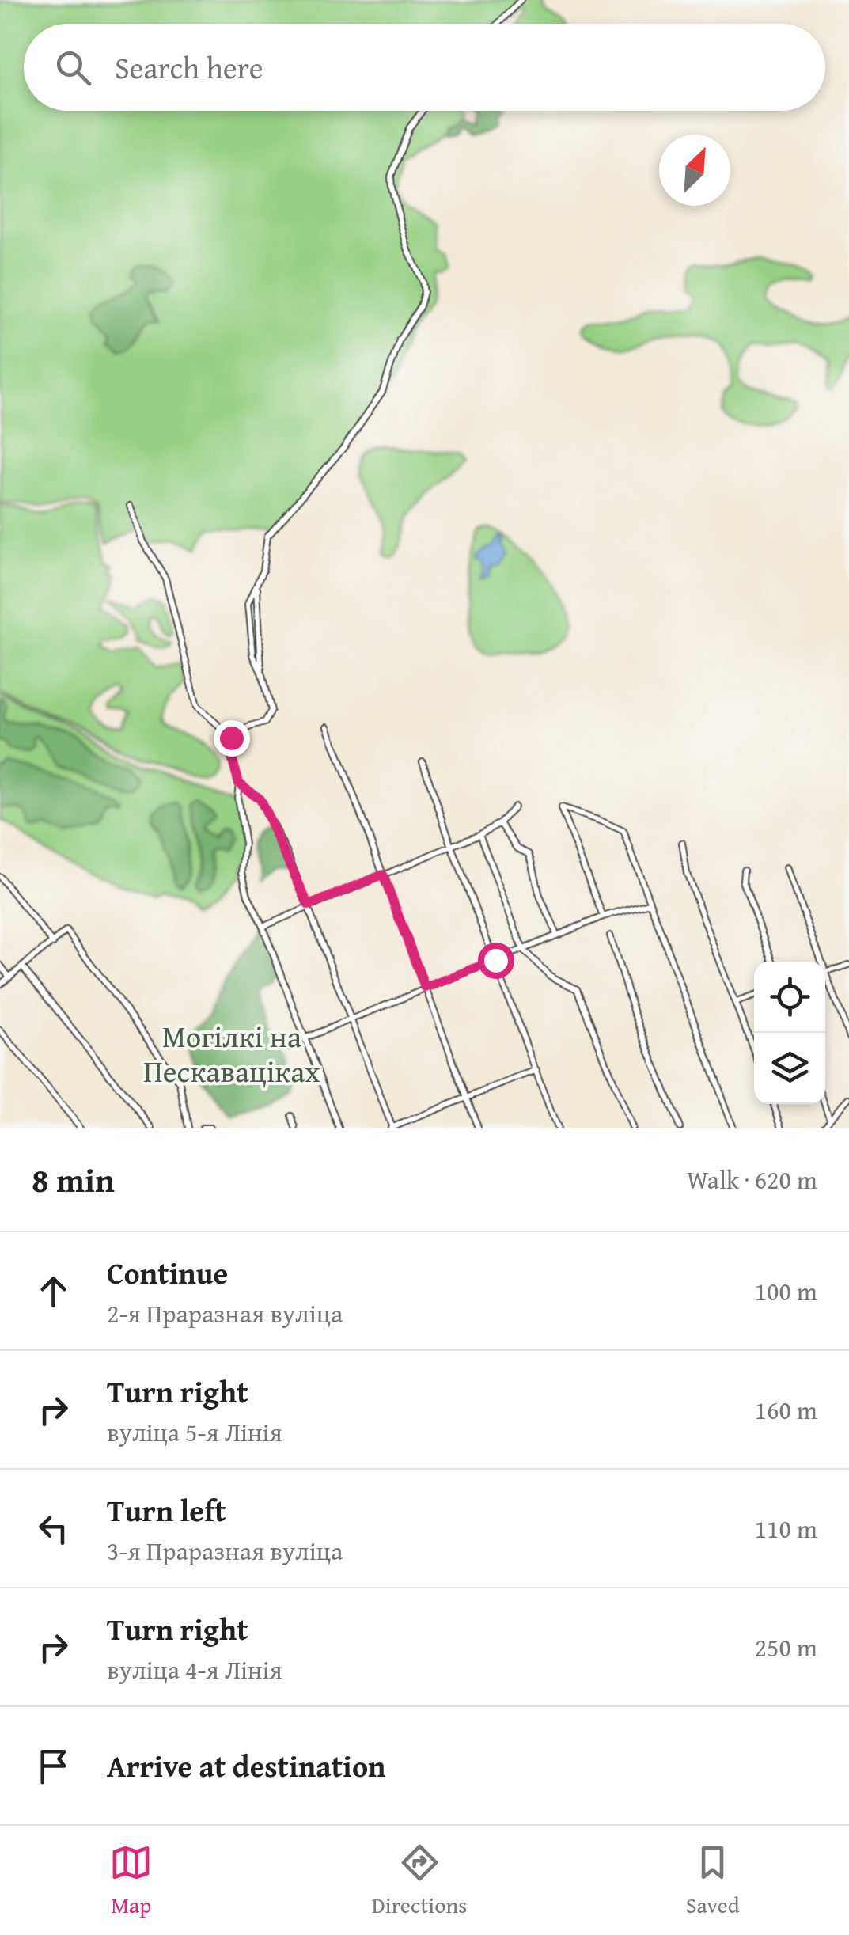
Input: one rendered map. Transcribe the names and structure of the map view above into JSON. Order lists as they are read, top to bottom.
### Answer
{
  "parks": ["Могілкі на Пескаваціках"],
  "north": "top right",
  "page": {
    "search": "Search here",
    "heading": ["8 min", "Walk · 620 m"],
    "list": [
      ["Continue", "2-я Праразная вуліца", "100 m"],
      ["Turn right", "вуліца 5-я Лінія", "160 m"],
      ["Turn left", "3-я Праразная вуліца", "110 m"],
      ["Turn right", "вуліца 4-я Лінія", "250 m"],
      "Arrive at destination"
    ],
    "nav": ["Map", "Directions", "Saved"]
  }
}
